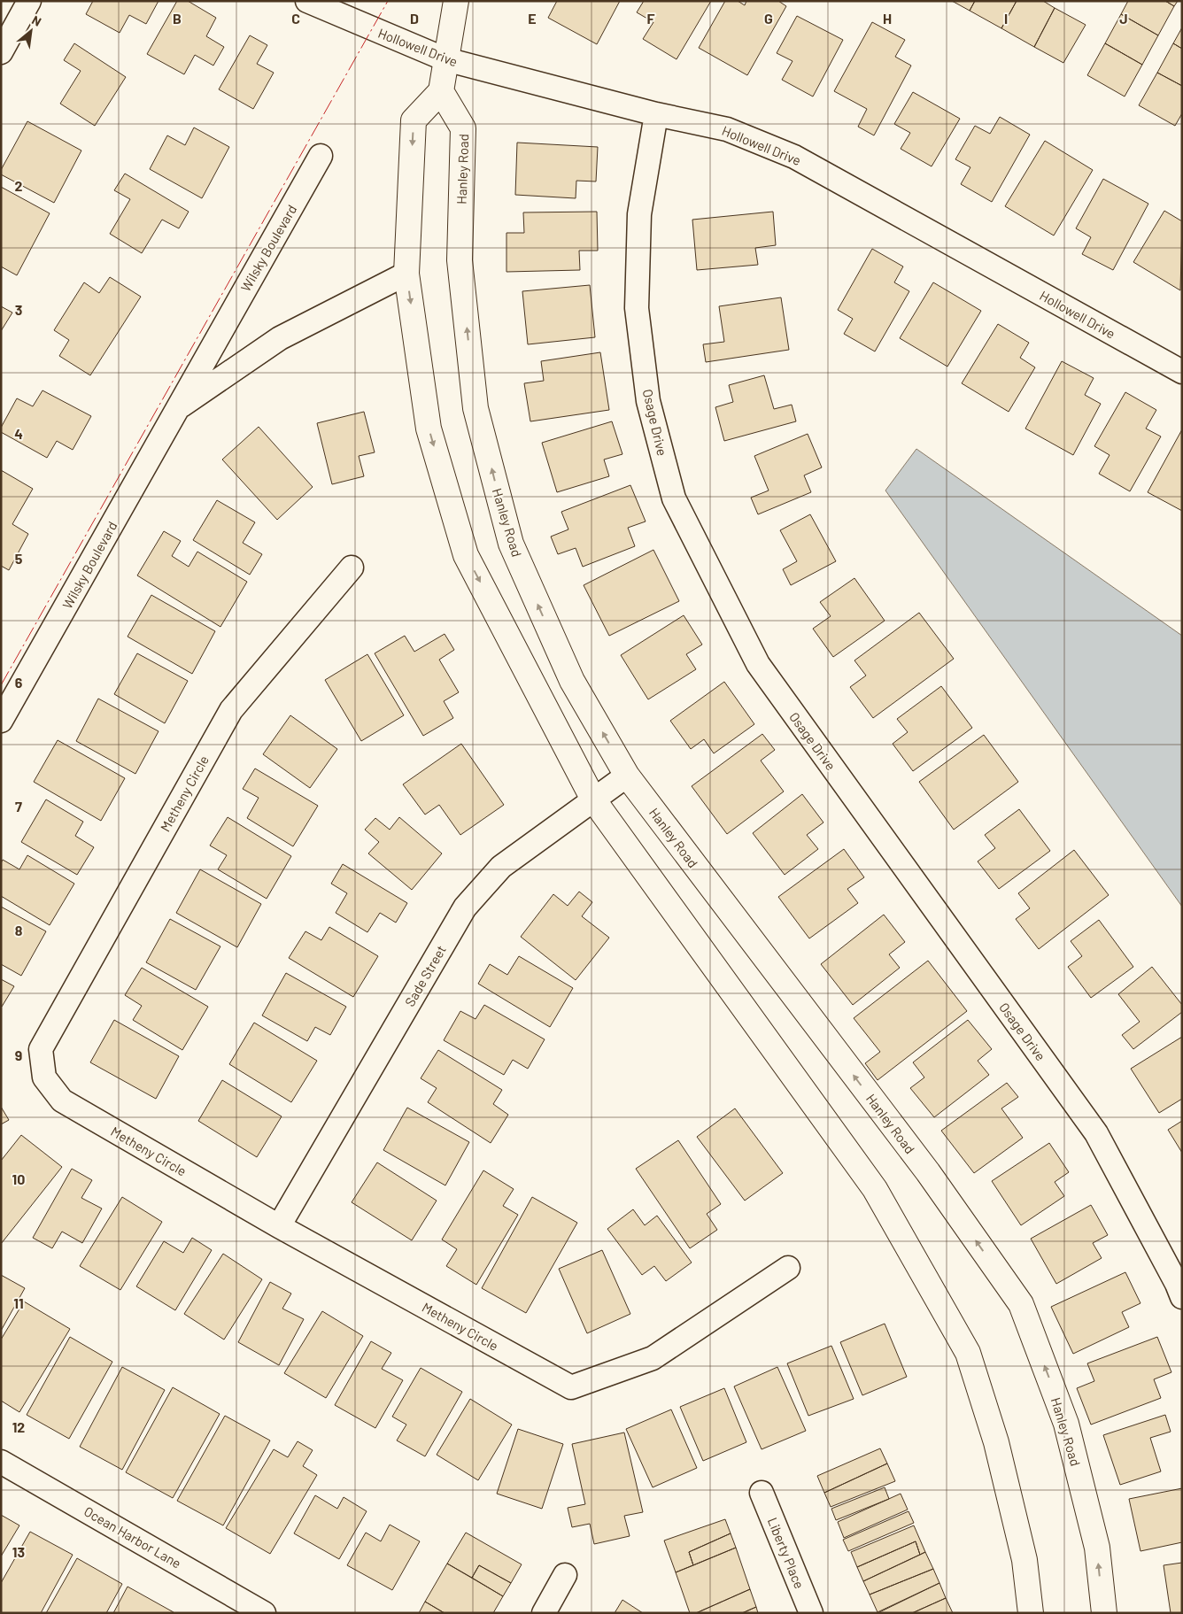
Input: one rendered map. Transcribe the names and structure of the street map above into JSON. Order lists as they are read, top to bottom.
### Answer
{
  "streets": {
    "main road": ["Hanley Road"],
    "street": [
      "Hollowell Drive",
      "Wilsky Boulevard",
      "Osage Drive",
      "Metheny Circle",
      "Sade Street",
      "Ocean Harbor Lane",
      "Liberty Place"
    ]
  },
  "crossings": [
    ["Hollowell Drive", "Osage Drive"],
    ["Hanley Road", "Sade Street"],
    ["Metheny Circle", "Sade Street"]
  ],
  "north": "top right",
  "grid": {
    "columns": [
      "B",
      "C",
      "D",
      "E",
      "F",
      "G",
      "H",
      "I",
      "J"
    ],
    "rows": [
      "2",
      "3",
      "4",
      "5",
      "6",
      "7",
      "8",
      "9",
      "10",
      "11",
      "12",
      "13"
    ]
  }
}
